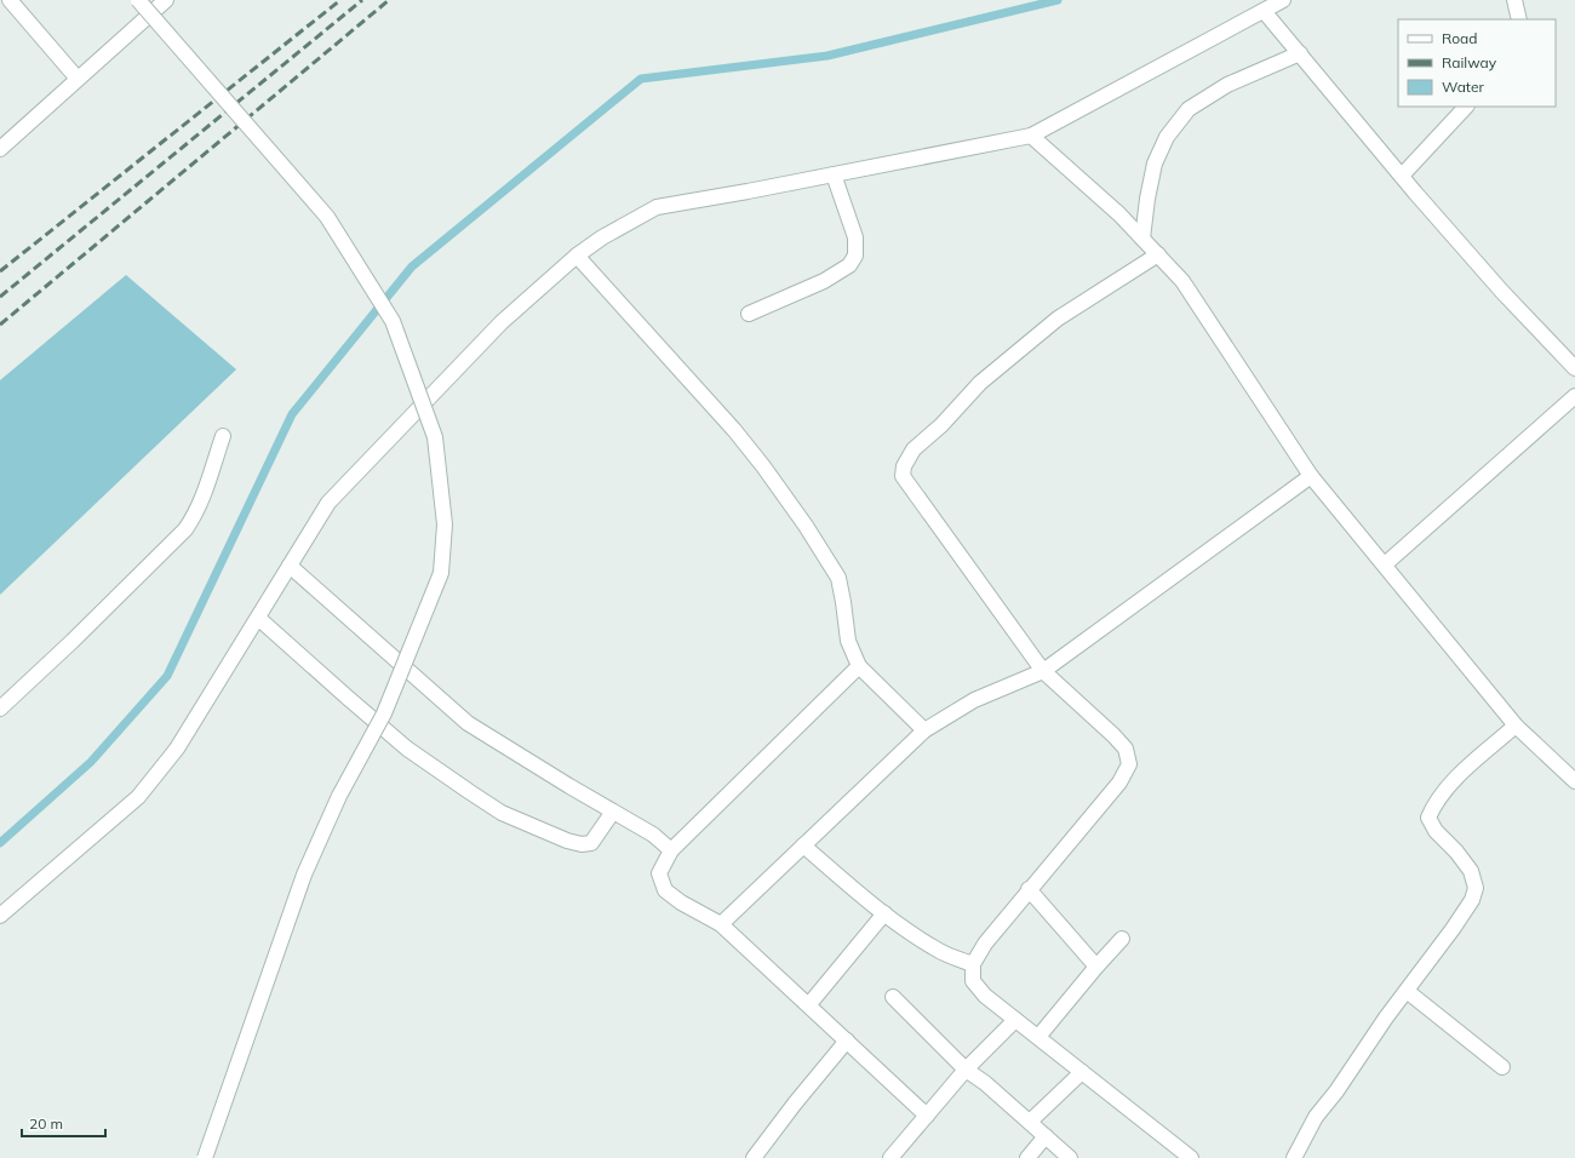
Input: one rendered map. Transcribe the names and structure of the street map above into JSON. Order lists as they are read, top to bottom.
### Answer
{
  "legend": ["Road", "Railway", "Water"],
  "scale_bar": "20 m"
}
